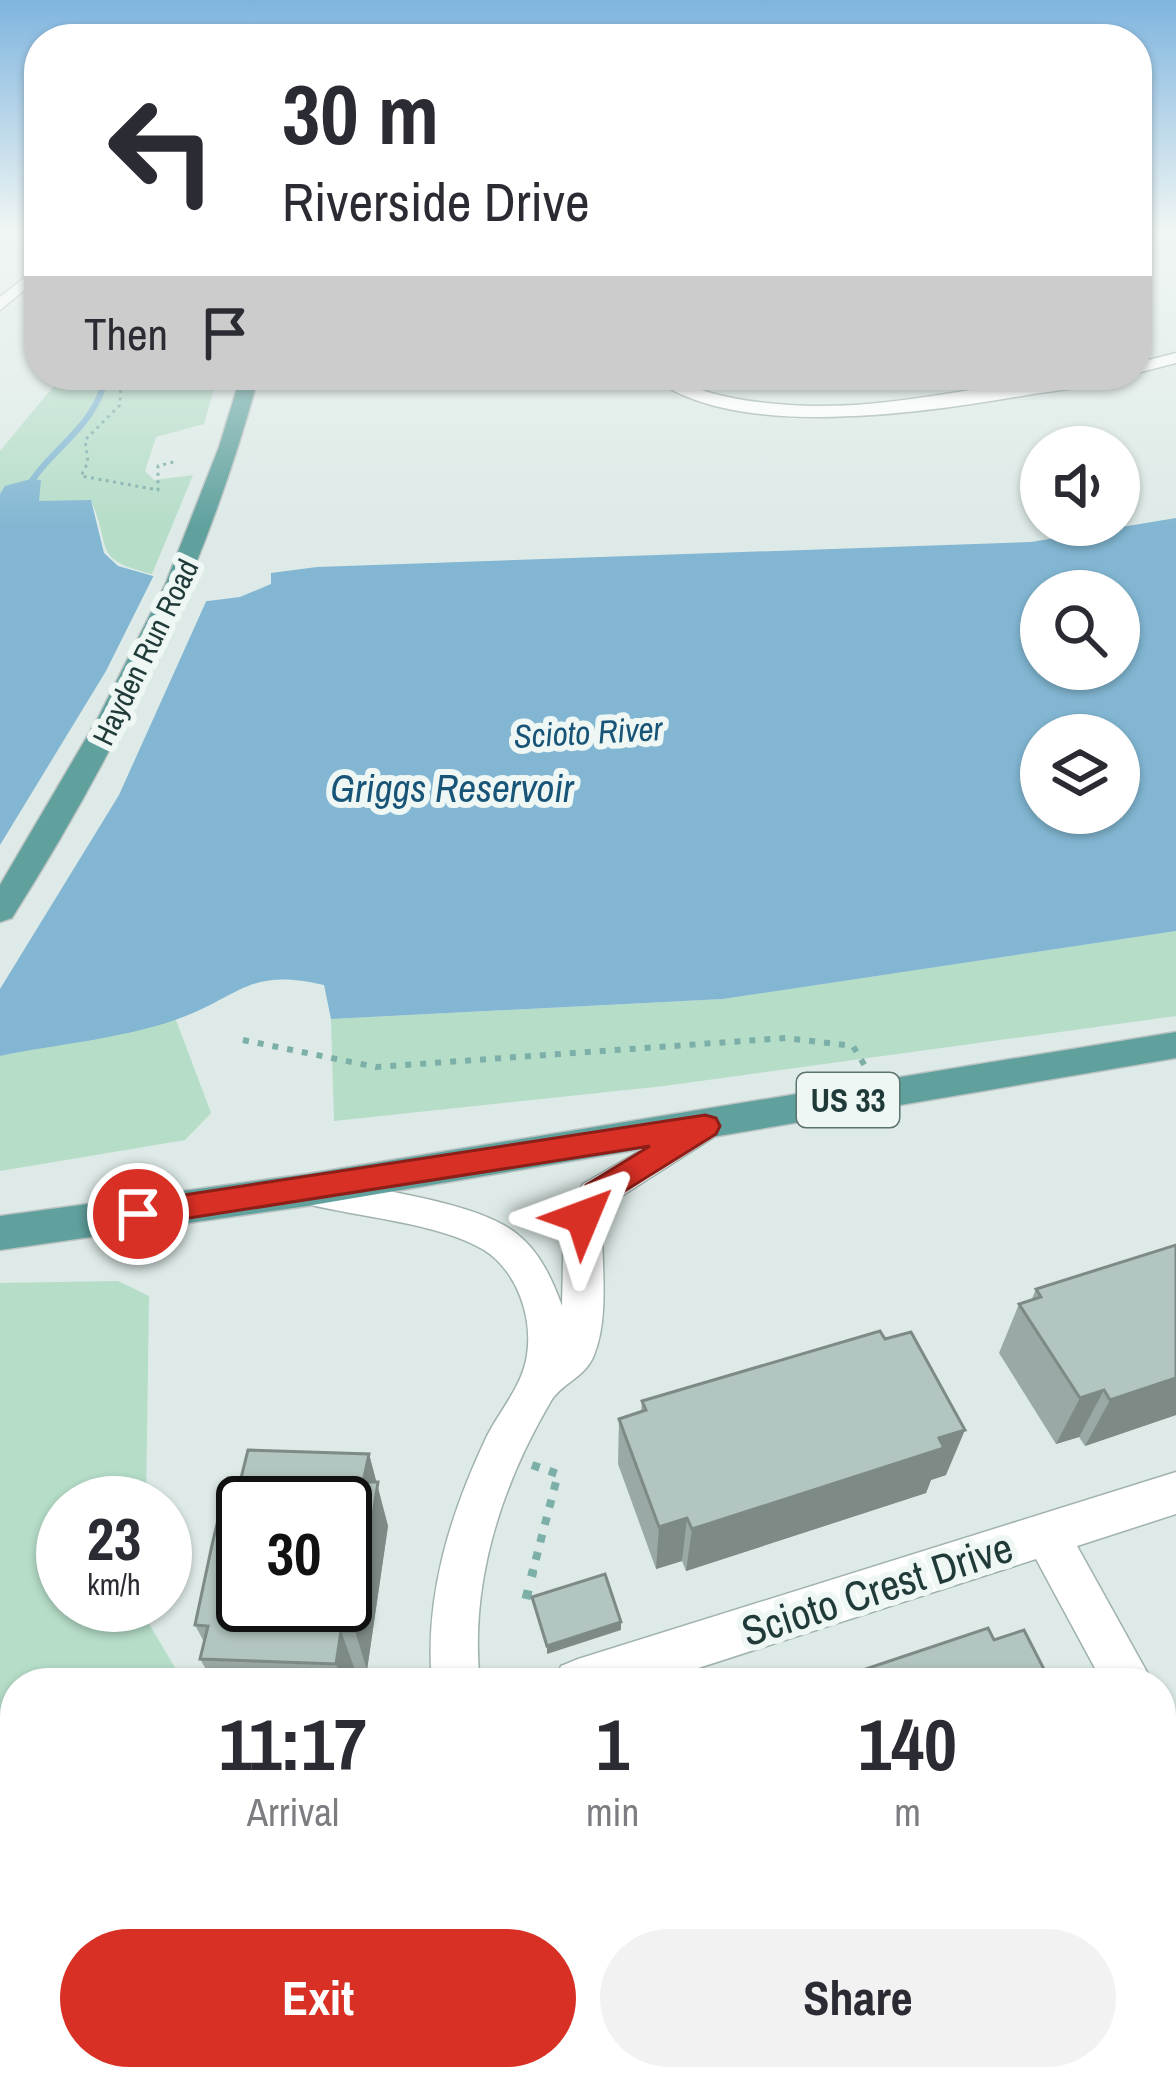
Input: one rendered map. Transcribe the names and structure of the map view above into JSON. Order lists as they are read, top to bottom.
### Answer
{
  "streets": {
    "main road": ["Hayden Run Road", "US 33"],
    "street": ["Scioto Crest Drive"]
  },
  "water": ["Scioto River", "Griggs Reservoir"],
  "page": {
    "turn": ["30 m", "Riverside Drive"],
    "then": "Then",
    "speed": "23 km/h",
    "limit": "30",
    "eta": [
      "11:17",
      "Arrival",
      "1",
      "min",
      "140",
      "m"
    ],
    "buttons": ["Exit", "Share"]
  }
}
